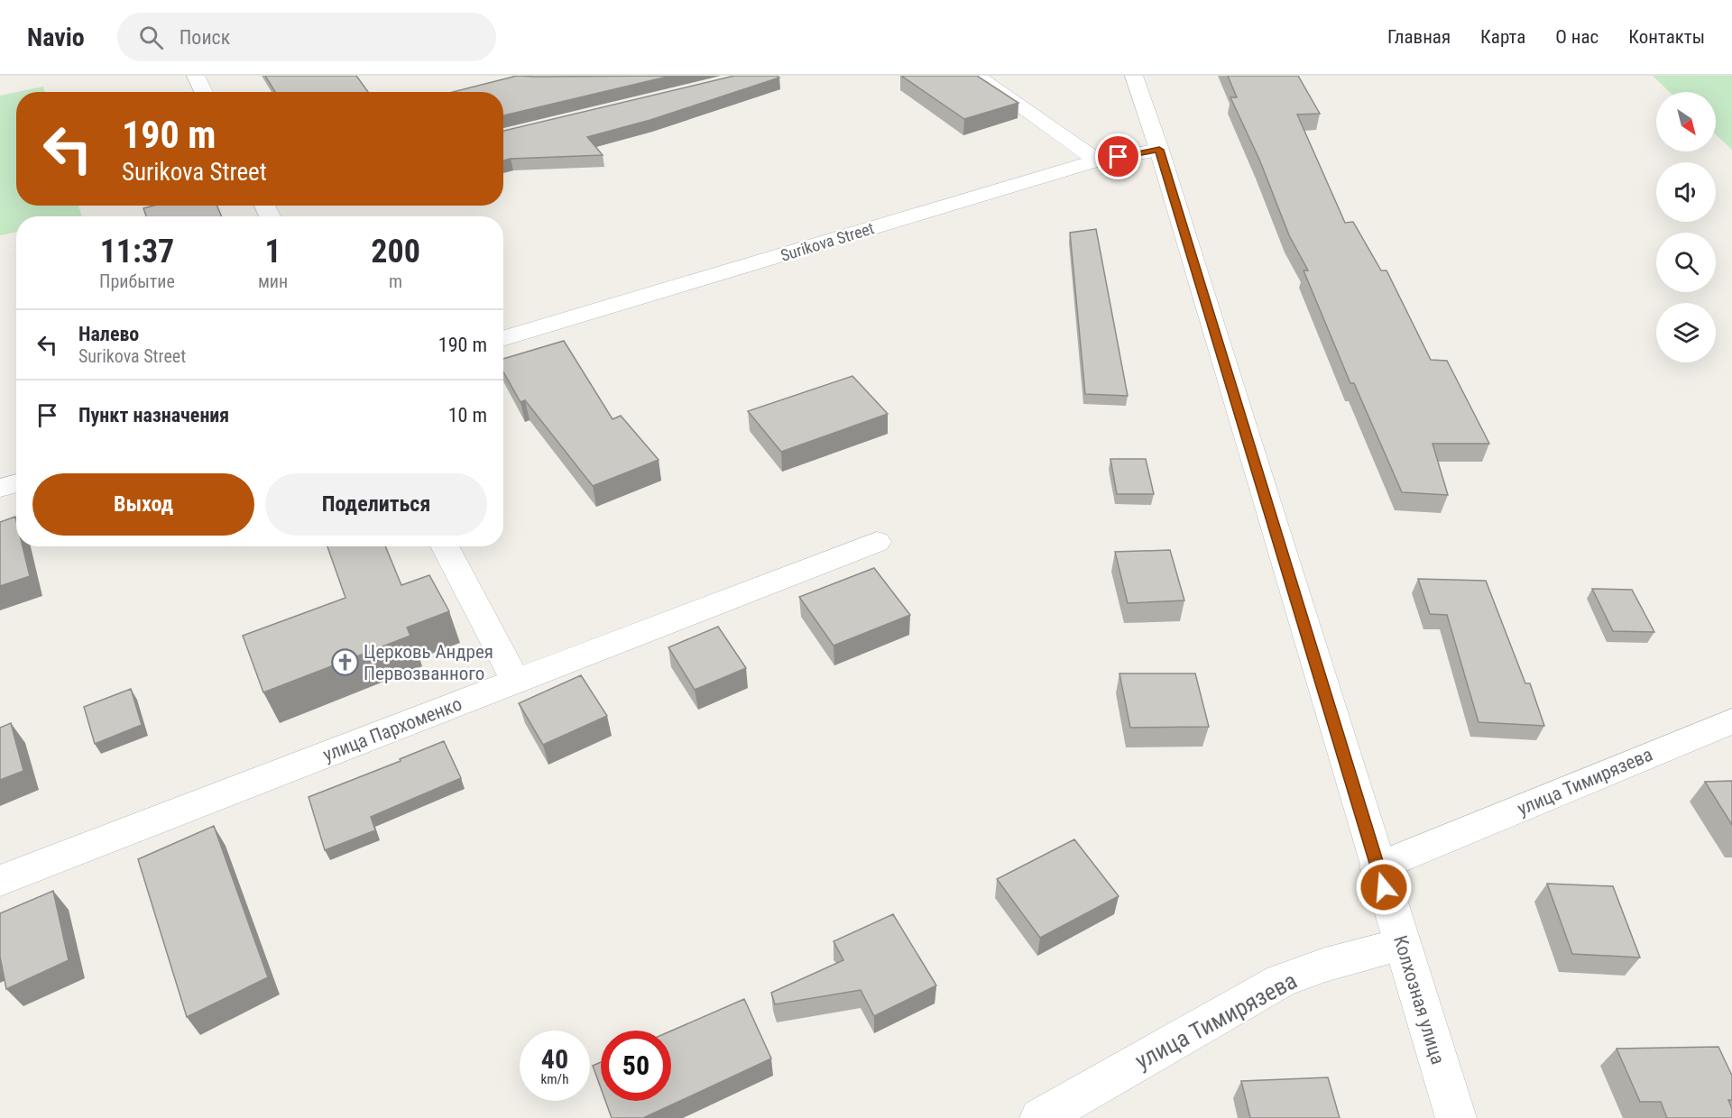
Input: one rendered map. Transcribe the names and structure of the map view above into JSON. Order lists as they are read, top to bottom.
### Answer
{
  "streets": {
    "street": [
      "Surikova Street",
      "улица Пархоменко",
      "улица Тимирязева",
      "Колхозная улица"
    ]
  },
  "crossings": [
    ["Surikova Street", "Колхозная улица"],
    ["улица Тимирязева", "Колхозная улица"]
  ],
  "places": {
    "church": ["Церковь Андрея Первозванного"]
  },
  "north": "bottom right",
  "page": {
    "header": "Navio",
    "search": "Поиск",
    "nav": [
      "Главная",
      "Карта",
      "О нас",
      "Контакты"
    ],
    "turn": ["190 m", "Surikova Street"],
    "eta": [
      "11:37",
      "Прибытие",
      "1",
      "мин",
      "200",
      "m"
    ],
    "list": [
      {
        "name": "Налево",
        "note": "Surikova Street",
        "value": "190 m"
      },
      {
        "name": "Пункт назначения",
        "value": "10 m"
      }
    ],
    "buttons": ["Выход", "Поделиться"],
    "speed": "40 km/h",
    "limit": "50"
  }
}
